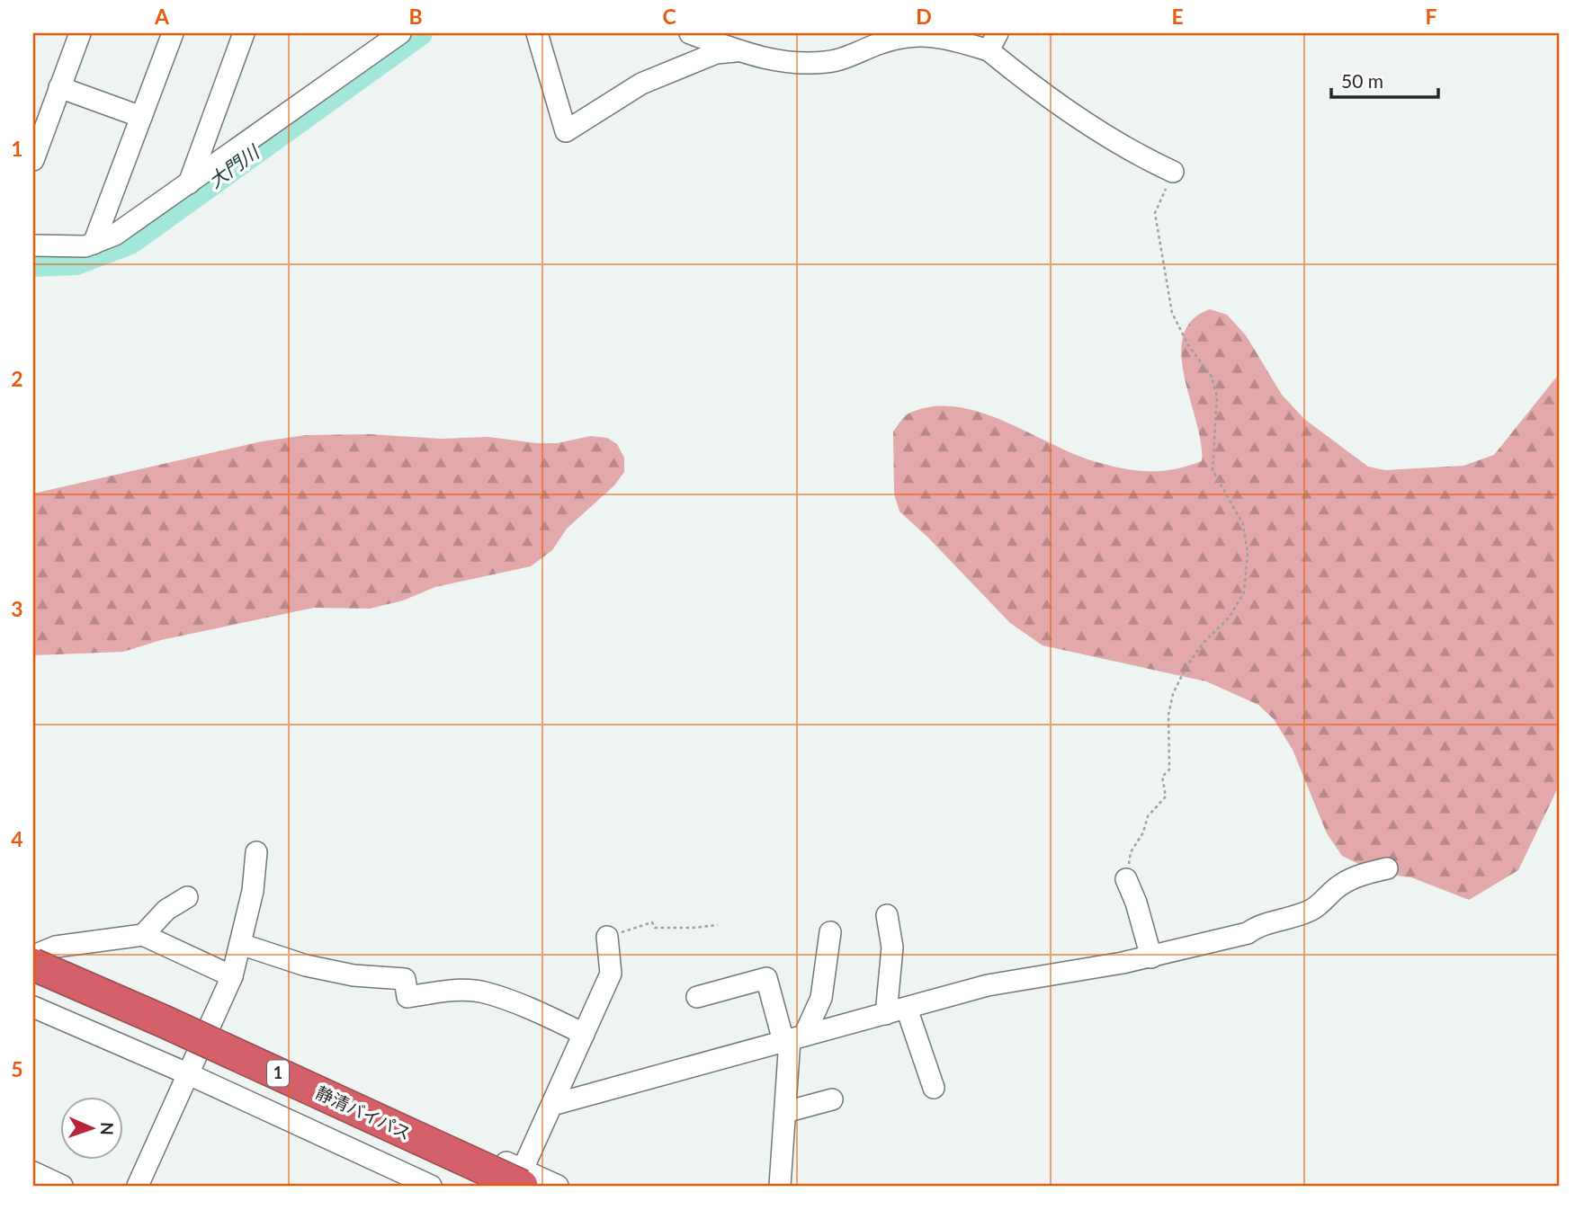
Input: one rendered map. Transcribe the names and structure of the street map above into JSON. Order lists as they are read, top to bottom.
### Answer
{
  "streets": {
    "highway": ["1", "静清バイパス"]
  },
  "water": ["大門川"],
  "scale_bar": "50 m",
  "north": "right",
  "grid": {
    "columns": [
      "A",
      "B",
      "C",
      "D",
      "E",
      "F"
    ],
    "rows": [
      "1",
      "2",
      "3",
      "4",
      "5"
    ]
  }
}
